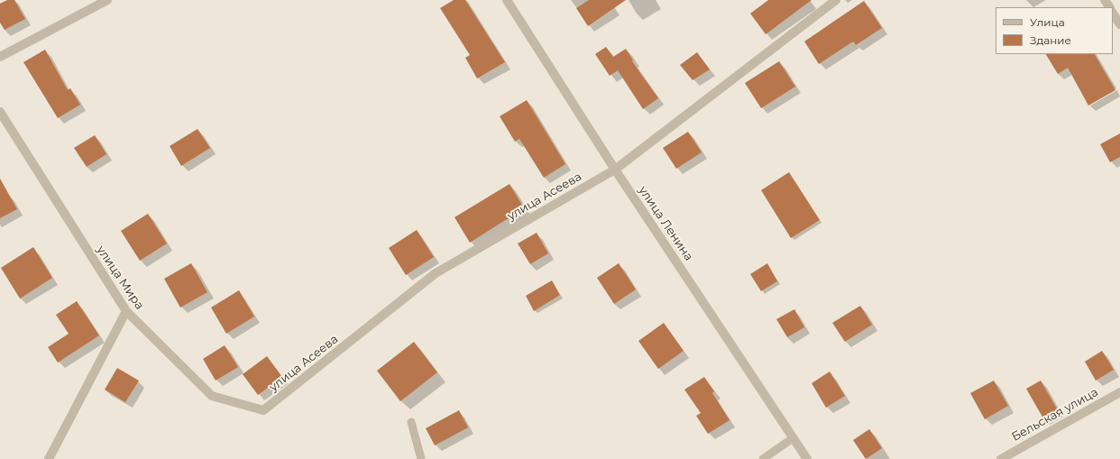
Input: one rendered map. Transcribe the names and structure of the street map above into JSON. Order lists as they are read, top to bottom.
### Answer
{
  "streets": {
    "street": [
      "улица Асеева",
      "улица Ленина",
      "улица Мира",
      "Бельская улица"
    ]
  },
  "crossings": [
    ["улица Асеева", "улица Ленина"],
    ["улица Асеева", "улица Мира"]
  ],
  "legend": ["Улица", "Здание"]
}
